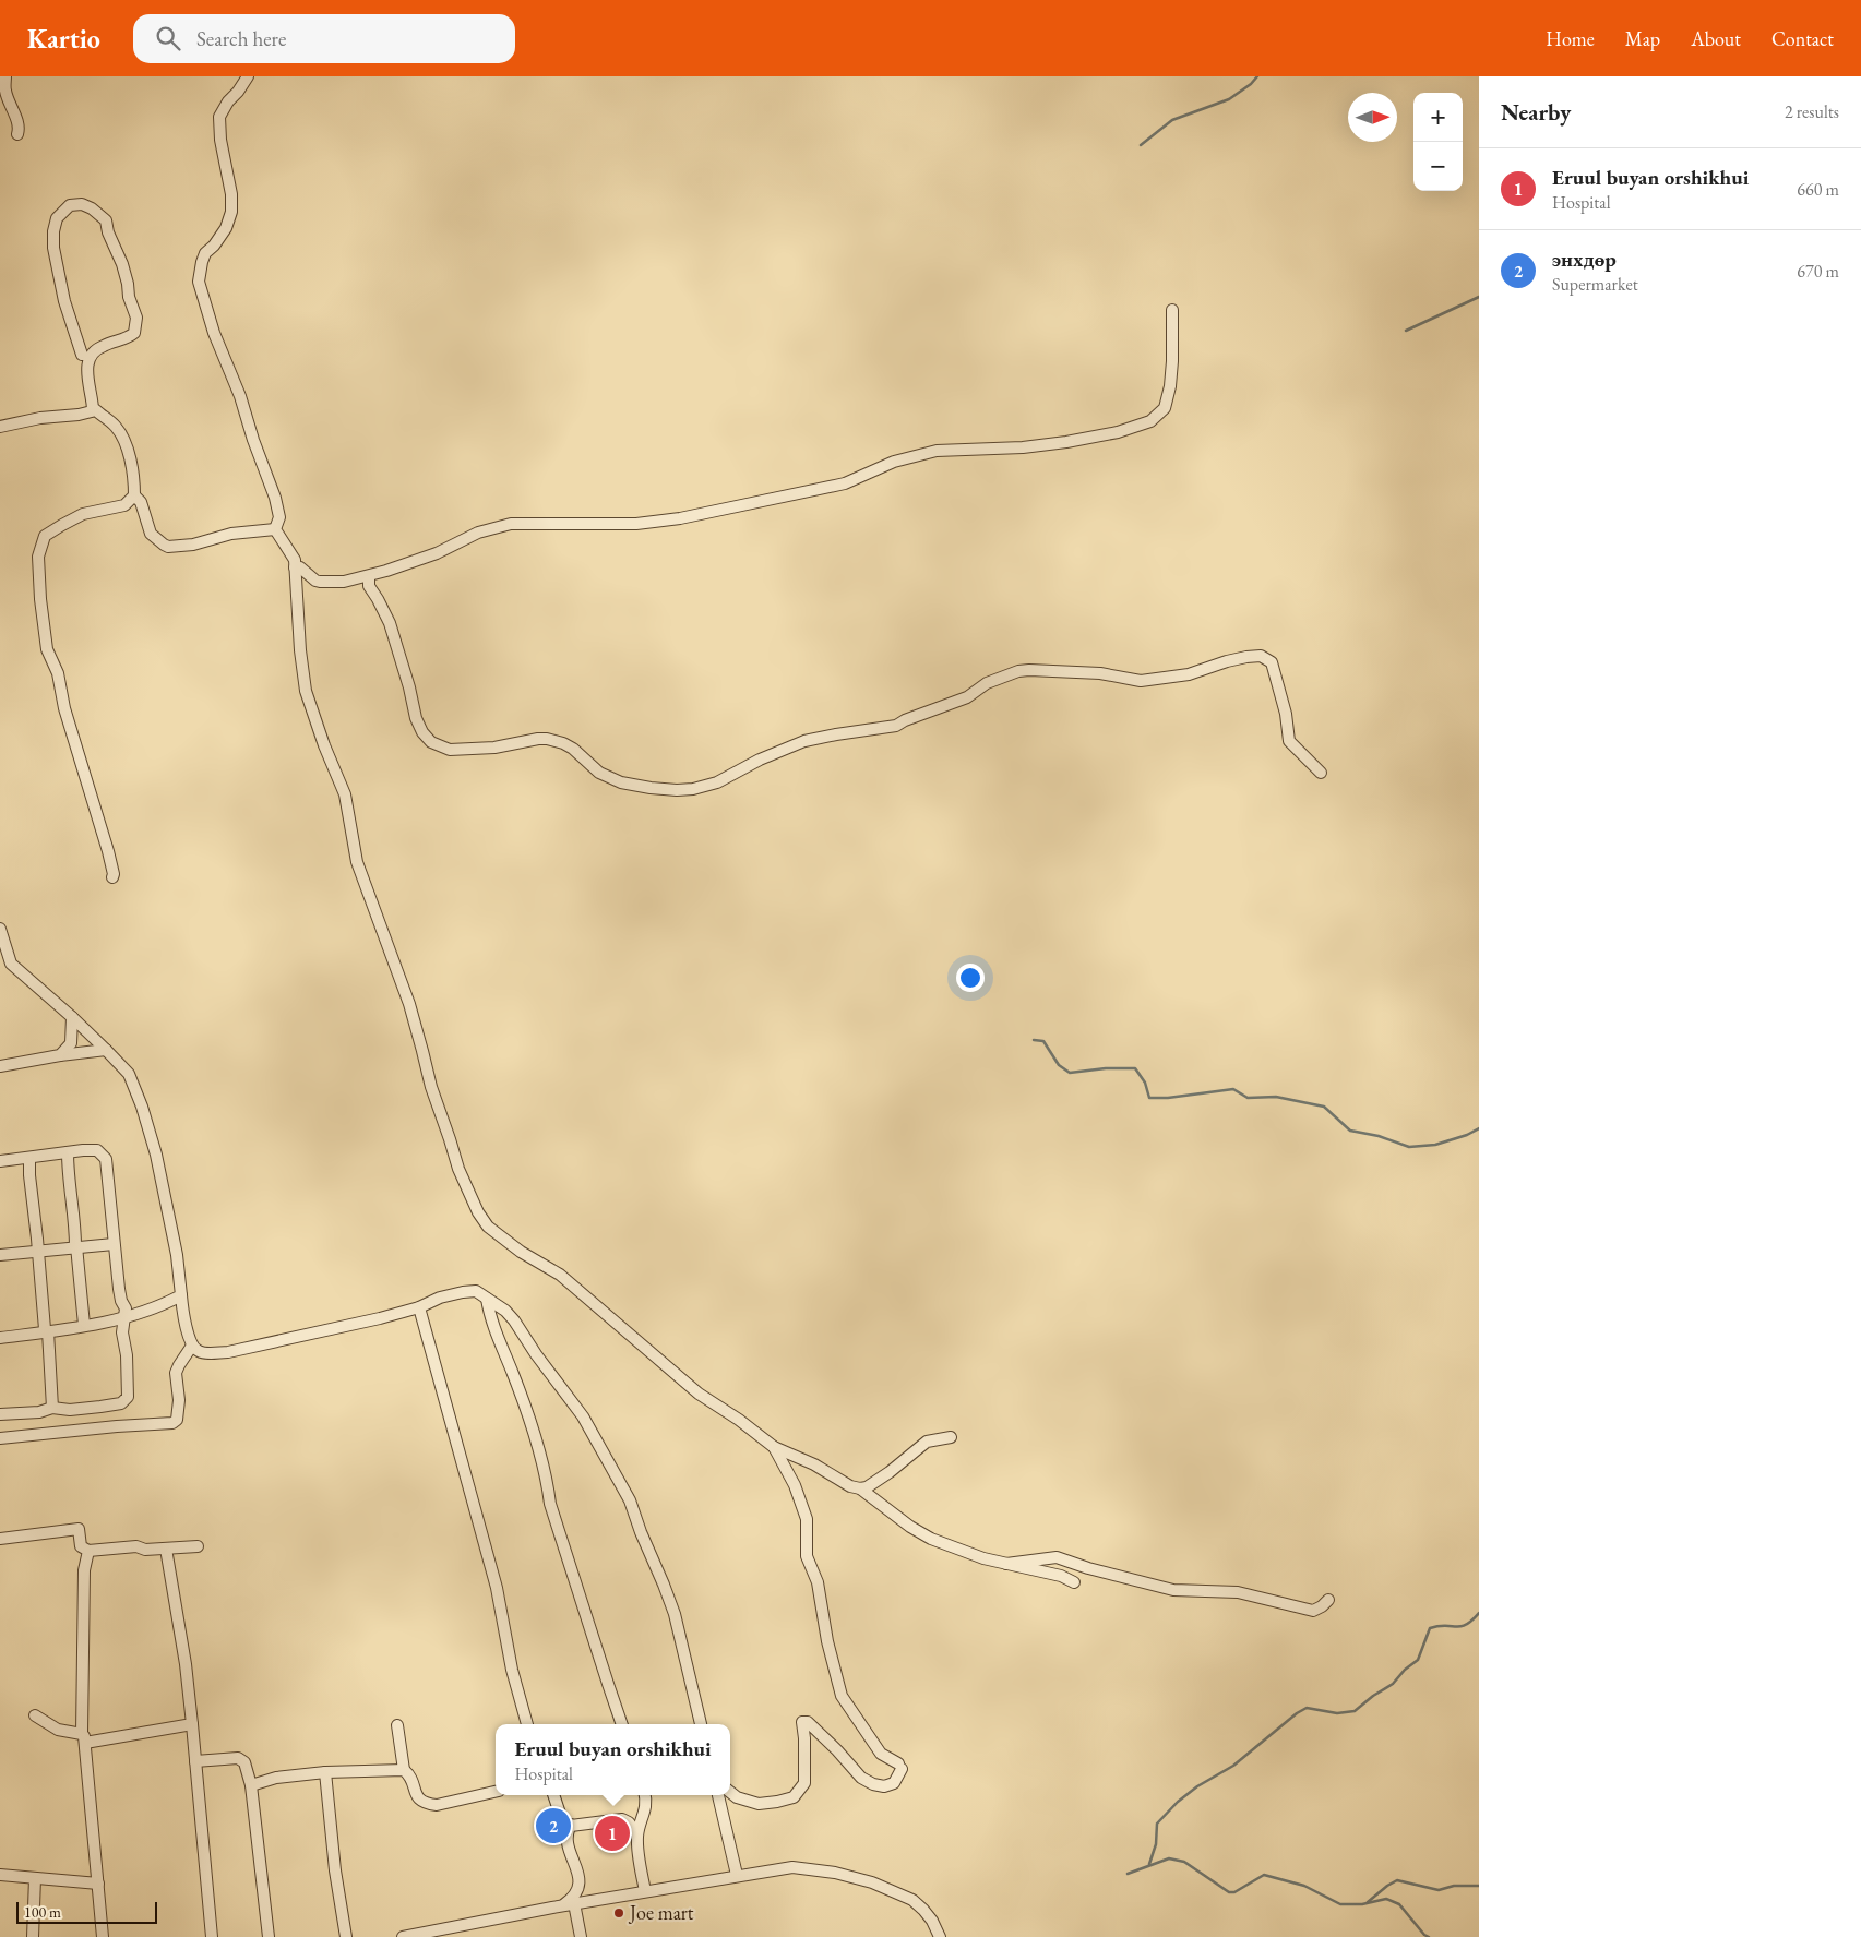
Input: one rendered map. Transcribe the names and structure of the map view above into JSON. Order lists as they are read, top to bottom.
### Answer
{
  "places": ["Joe mart"],
  "scale_bar": "100 m",
  "north": "right",
  "page": {
    "header": "Kartio",
    "search": "Search here",
    "nav": [
      "Home",
      "Map",
      "About",
      "Contact"
    ],
    "heading": ["Nearby", "2 results"],
    "map_buttons": ["+", "−"],
    "list": [
      {
        "mark": "1",
        "name": "Eruul buyan orshikhui",
        "note": "Hospital",
        "value": "660 m"
      },
      {
        "mark": "2",
        "name": "энхдөр",
        "note": "Supermarket",
        "value": "670 m"
      }
    ],
    "popup": ["Eruul buyan orshikhui", "Hospital"],
    "pins": ["2", "1"],
    "scale": "100 m"
  }
}
